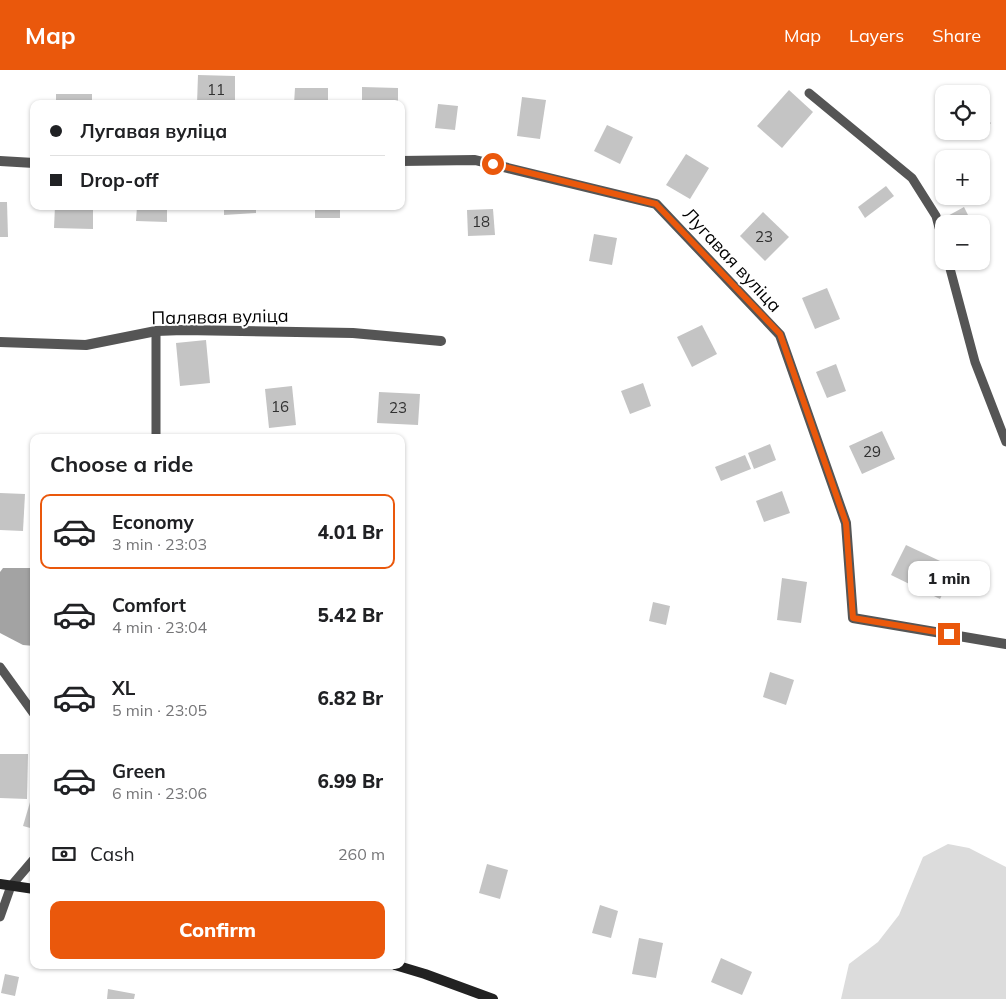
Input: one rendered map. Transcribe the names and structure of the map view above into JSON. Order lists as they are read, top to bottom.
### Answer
{
  "streets": {
    "street": ["Лугавая вуліца", "Палявая вуліца"]
  },
  "house_numbers": [
    "11",
    "18",
    "23",
    "16",
    "23",
    "29"
  ],
  "page": {
    "header": "Map",
    "nav": ["Map", "Layers", "Share"],
    "map_buttons": ["+", "−"],
    "banner": ["Лугавая вуліца", "Drop-off"],
    "heading": "Choose a ride",
    "list": [
      {
        "name": "Economy",
        "note": "3 min · 23:03",
        "value": "4.01 Br"
      },
      {
        "name": "Comfort",
        "note": "4 min · 23:04",
        "value": "5.42 Br"
      },
      {
        "name": "XL",
        "note": "5 min · 23:05",
        "value": "6.82 Br"
      },
      {
        "name": "Green",
        "note": "6 min · 23:06",
        "value": "6.99 Br"
      }
    ],
    "bubble": "1 min",
    "pay": ["Cash", "260 m"],
    "buttons": "Confirm"
  }
}
